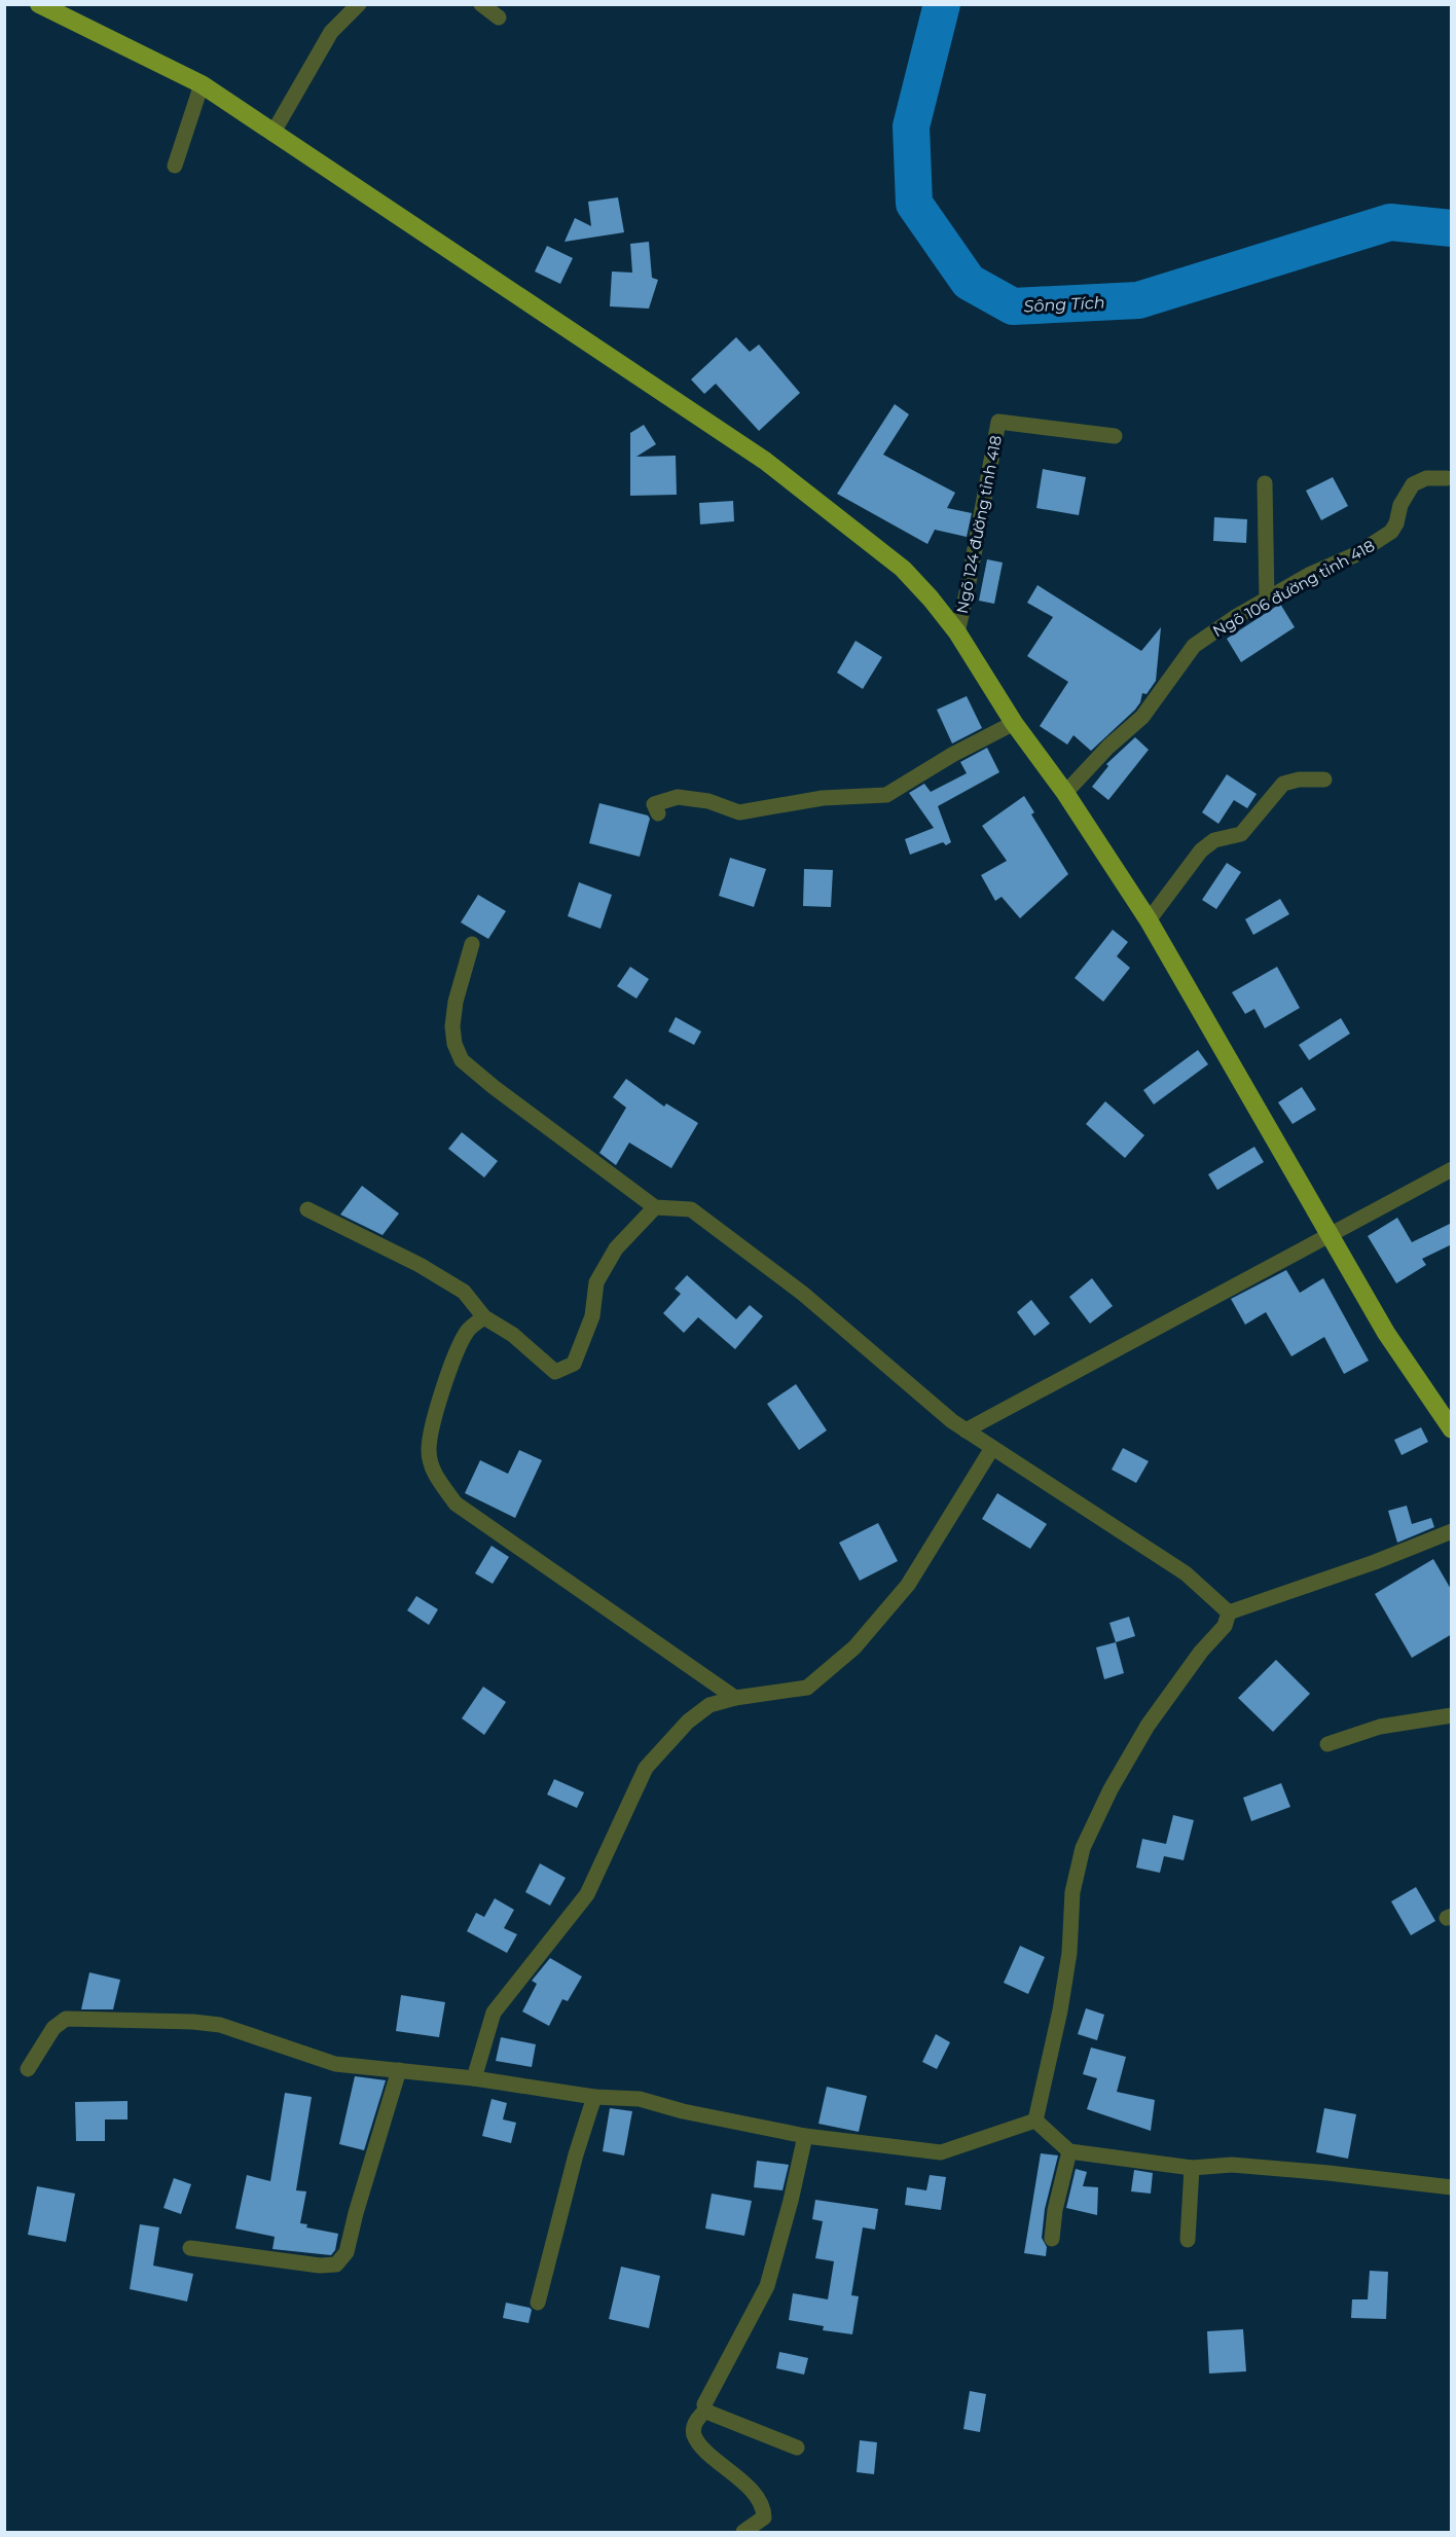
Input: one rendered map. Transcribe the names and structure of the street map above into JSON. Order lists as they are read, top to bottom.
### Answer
{
  "streets": {
    "street": ["Ngõ 124 đường tỉnh 418", "Ngõ 106 đường tỉnh 418"]
  },
  "water": ["Sông Tích"]
}
